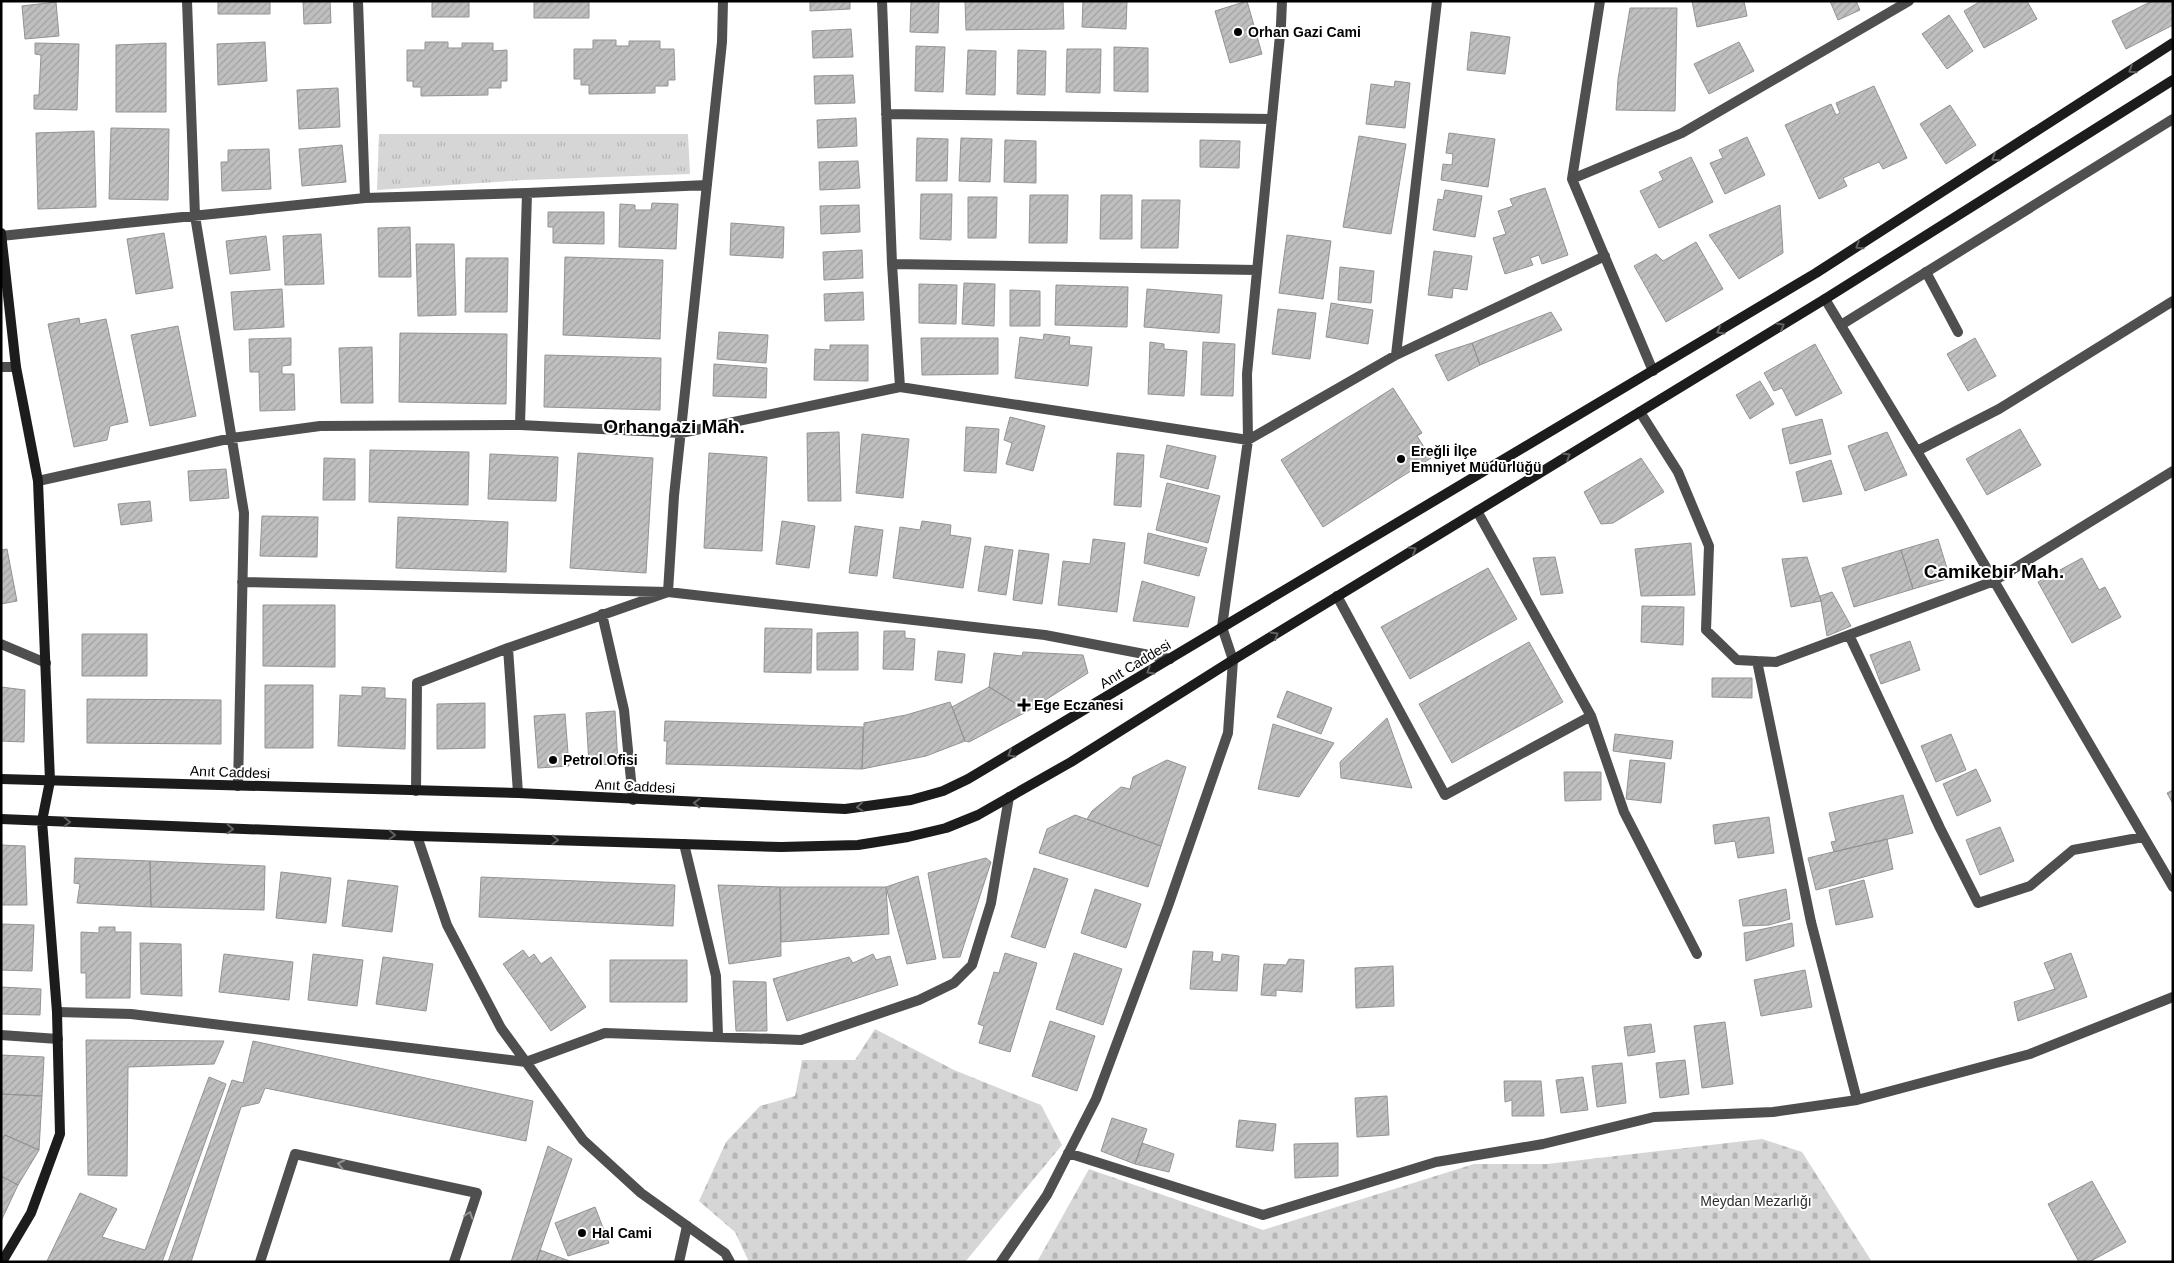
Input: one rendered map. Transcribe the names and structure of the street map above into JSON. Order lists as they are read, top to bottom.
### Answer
{
  "streets": {
    "main road": ["Anıt Caddesi"]
  },
  "districts": ["Orhangazi Mah.", "Camikebir Mah."],
  "parks": ["Meydan Mezarlığı"],
  "places": {
    "other": [
      "Orhan Gazi Cami",
      "Ereğli İlçe Emniyet Müdürlüğü",
      "Petrol Ofisi",
      "Hal Cami"
    ],
    "health": ["Ege Eczanesi"]
  }
}
